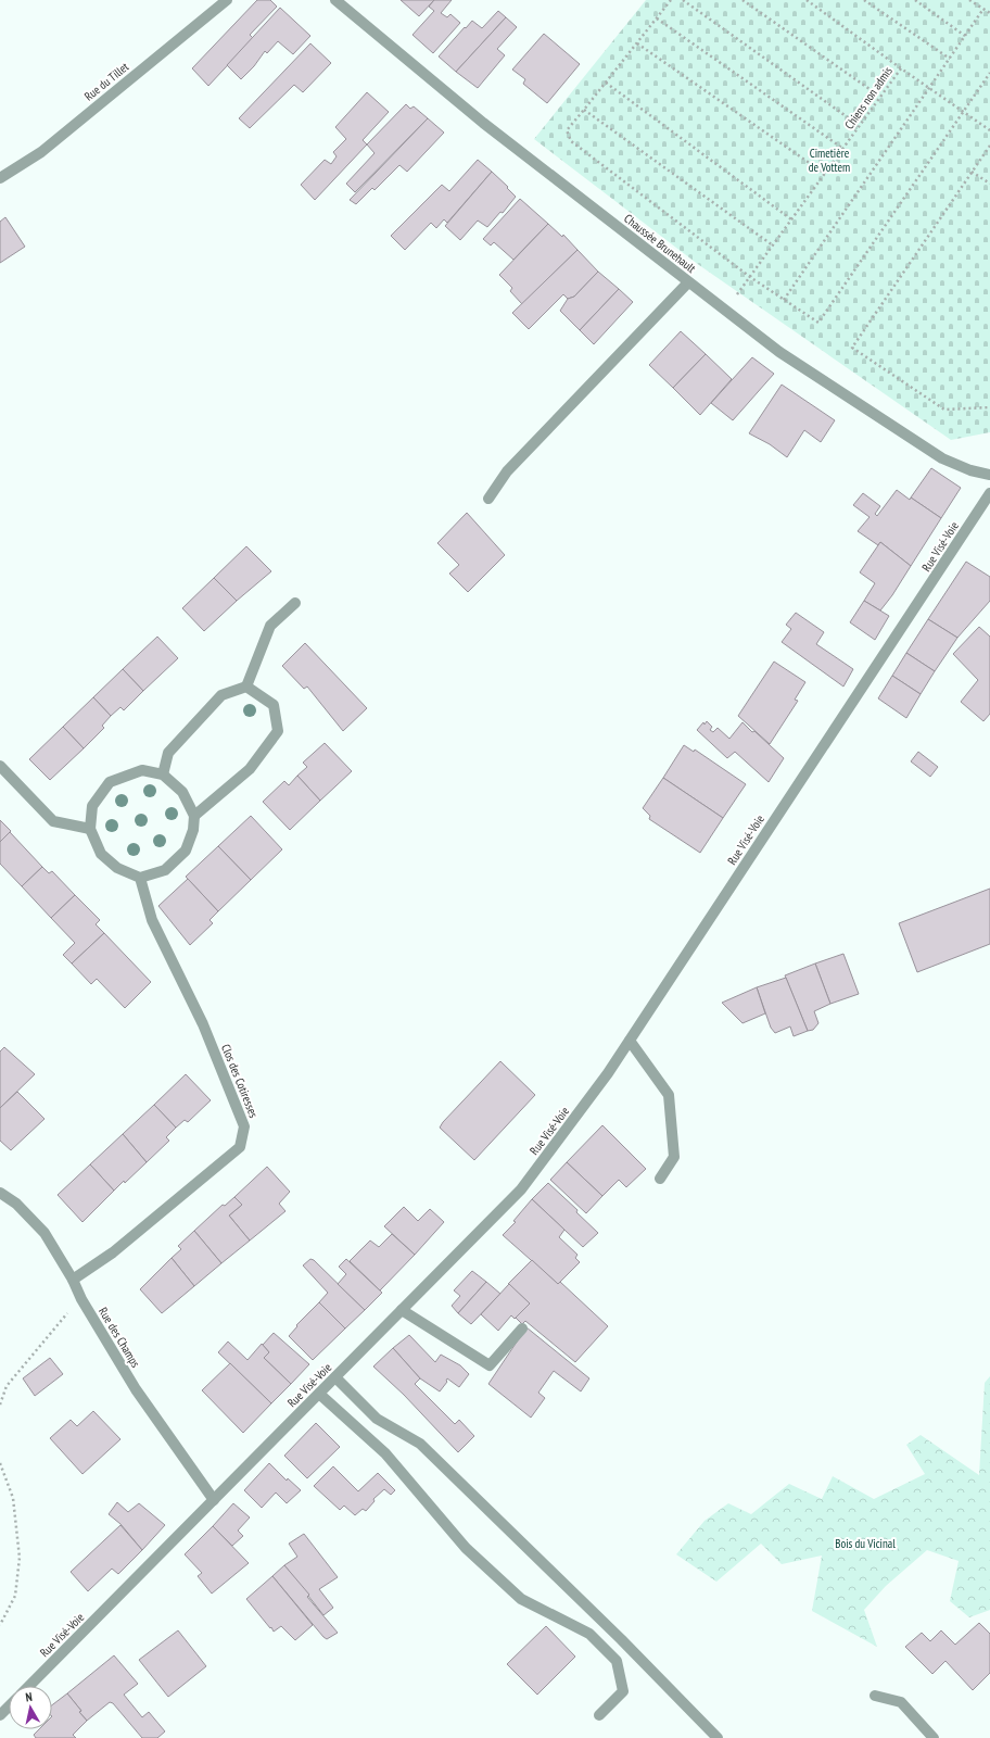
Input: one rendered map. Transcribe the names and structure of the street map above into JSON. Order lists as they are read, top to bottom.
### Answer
{
  "streets": {
    "street": [
      "Rue du Tillet",
      "Chaussée Brunehault",
      "Rue Visé-Voie",
      "Clos des Cotiresses",
      "Rue des Champs"
    ],
    "path": ["Chiens non admis"]
  },
  "crossings": [
    ["Chiens non admis", "Chaussée Brunehault"],
    ["Rue Visé-Voie", "Rue des Champs"],
    ["Clos des Cotiresses", "Rue des Champs"]
  ],
  "parks": ["Cimetière de Vottem", "Bois du Vicinal"],
  "north": "top"
}
